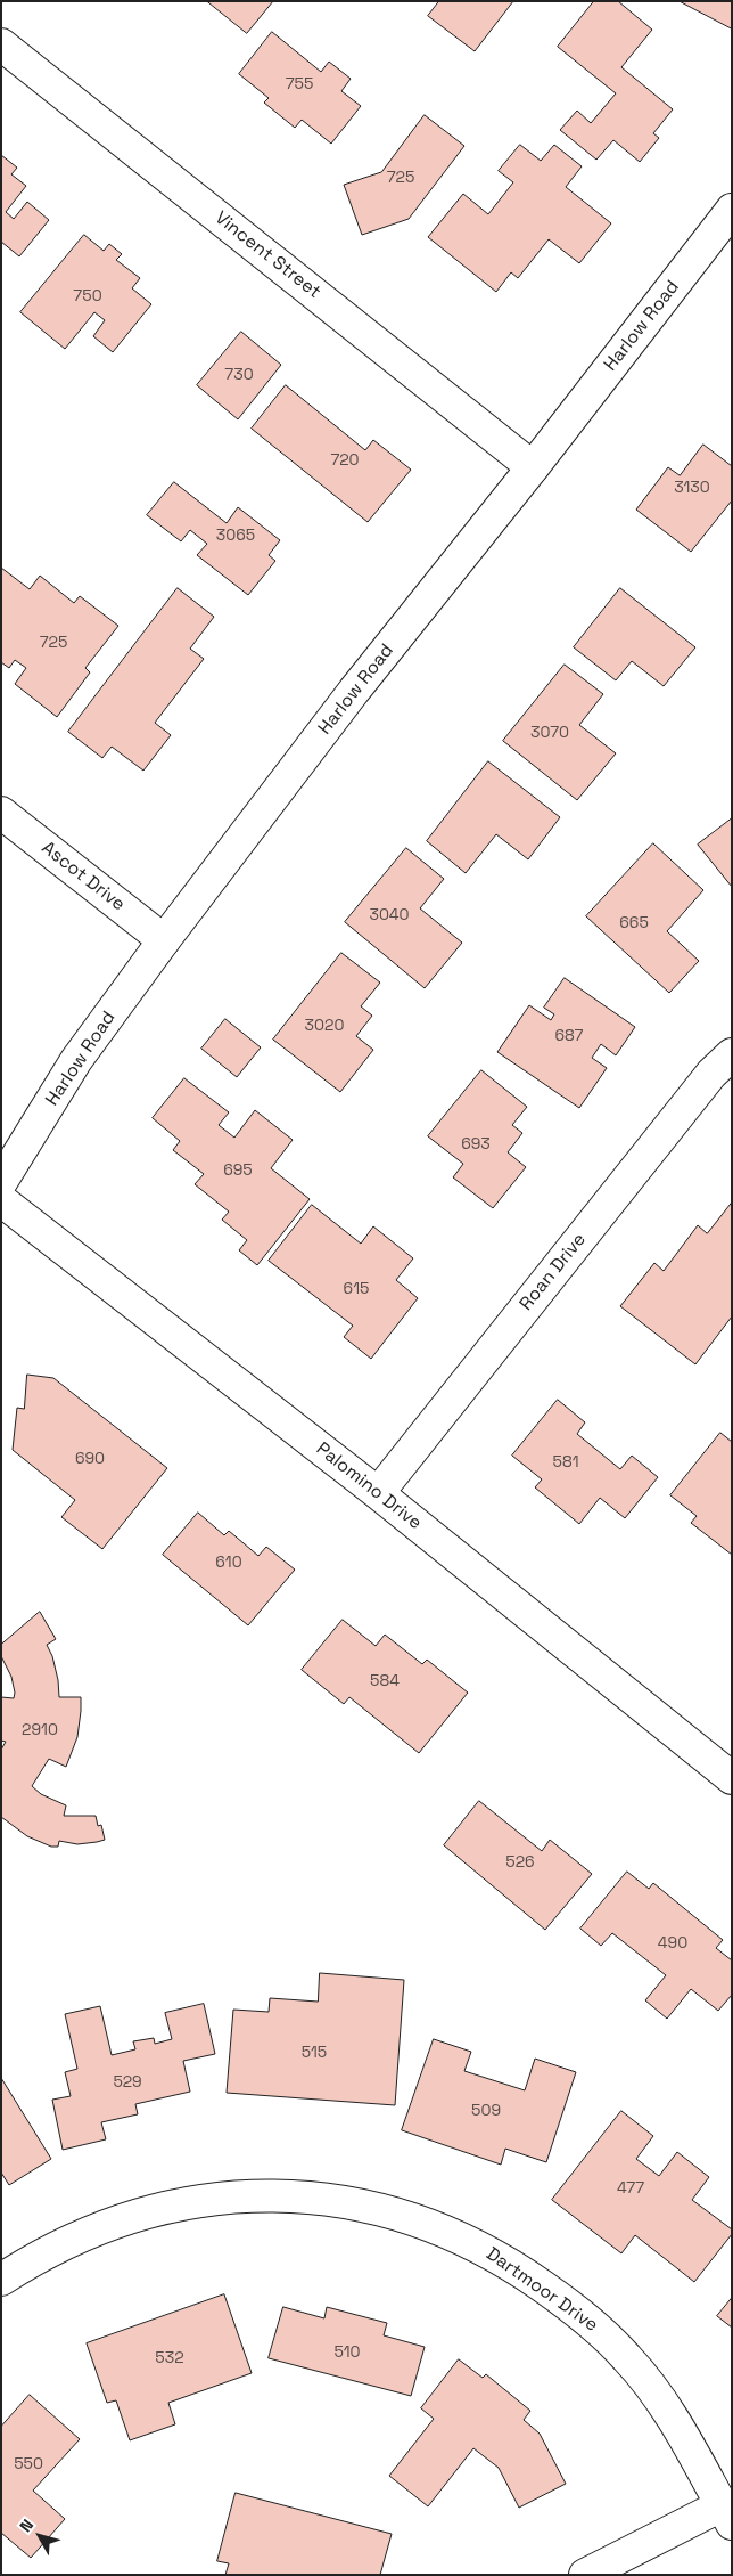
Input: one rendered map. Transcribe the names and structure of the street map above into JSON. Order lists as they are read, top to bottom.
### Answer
{
  "streets": {
    "street": [
      "Vincent Street",
      "Harlow Road",
      "Ascot Drive",
      "Roan Drive",
      "Palomino Drive",
      "Dartmoor Drive"
    ]
  },
  "crossings": [
    ["Vincent Street", "Harlow Road"],
    ["Harlow Road", "Ascot Drive"],
    ["Roan Drive", "Palomino Drive"]
  ],
  "house_numbers": [
    "755",
    "725",
    "750",
    "730",
    "720",
    "3130",
    "3065",
    "725",
    "3070",
    "3040",
    "665",
    "3020",
    "687",
    "693",
    "695",
    "615",
    "690",
    "581",
    "610",
    "584",
    "2910",
    "526",
    "490",
    "515",
    "529",
    "509",
    "477",
    "510",
    "532",
    "550"
  ],
  "north": "top left"
}
